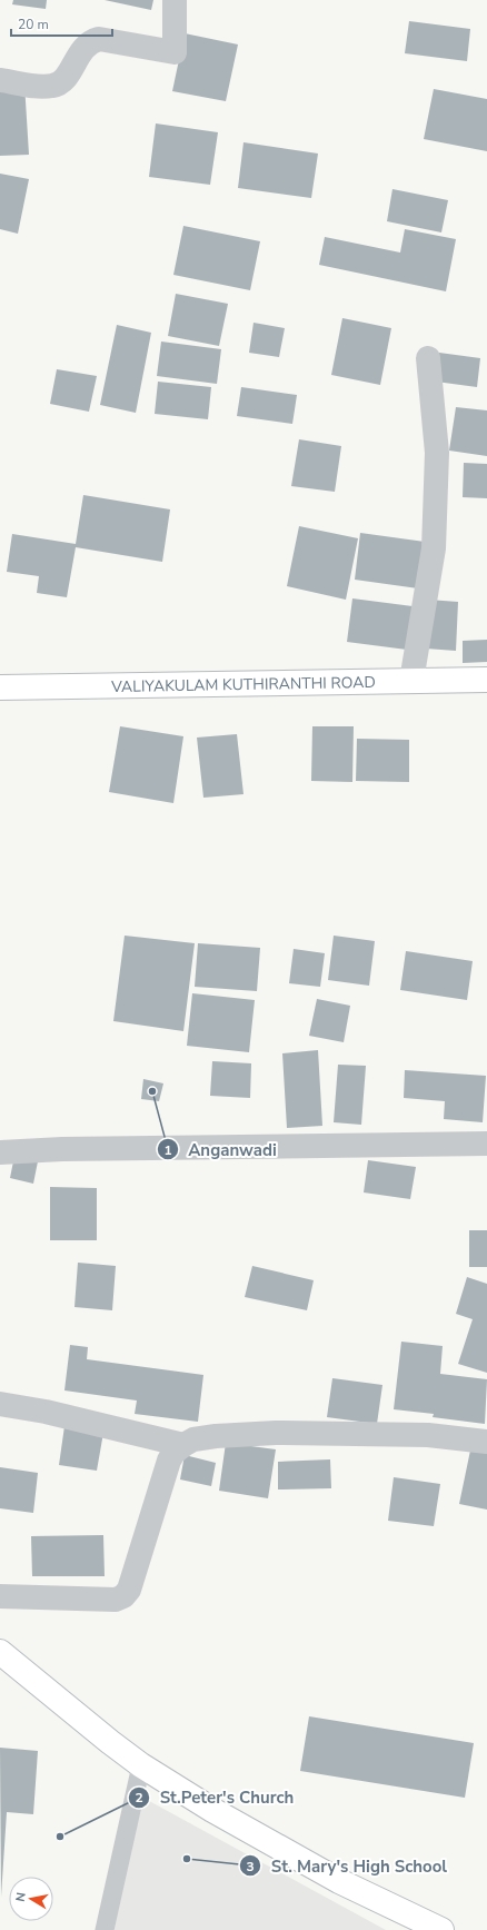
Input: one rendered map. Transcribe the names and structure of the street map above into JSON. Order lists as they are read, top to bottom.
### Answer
{
  "streets": {
    "street": ["VALIYAKULAM KUTHIRANTHI ROAD"]
  },
  "places": ["Anganwadi", "St.Peter's Church", "St. Mary's High School"],
  "scale_bar": "20 m",
  "north": "left"
}
